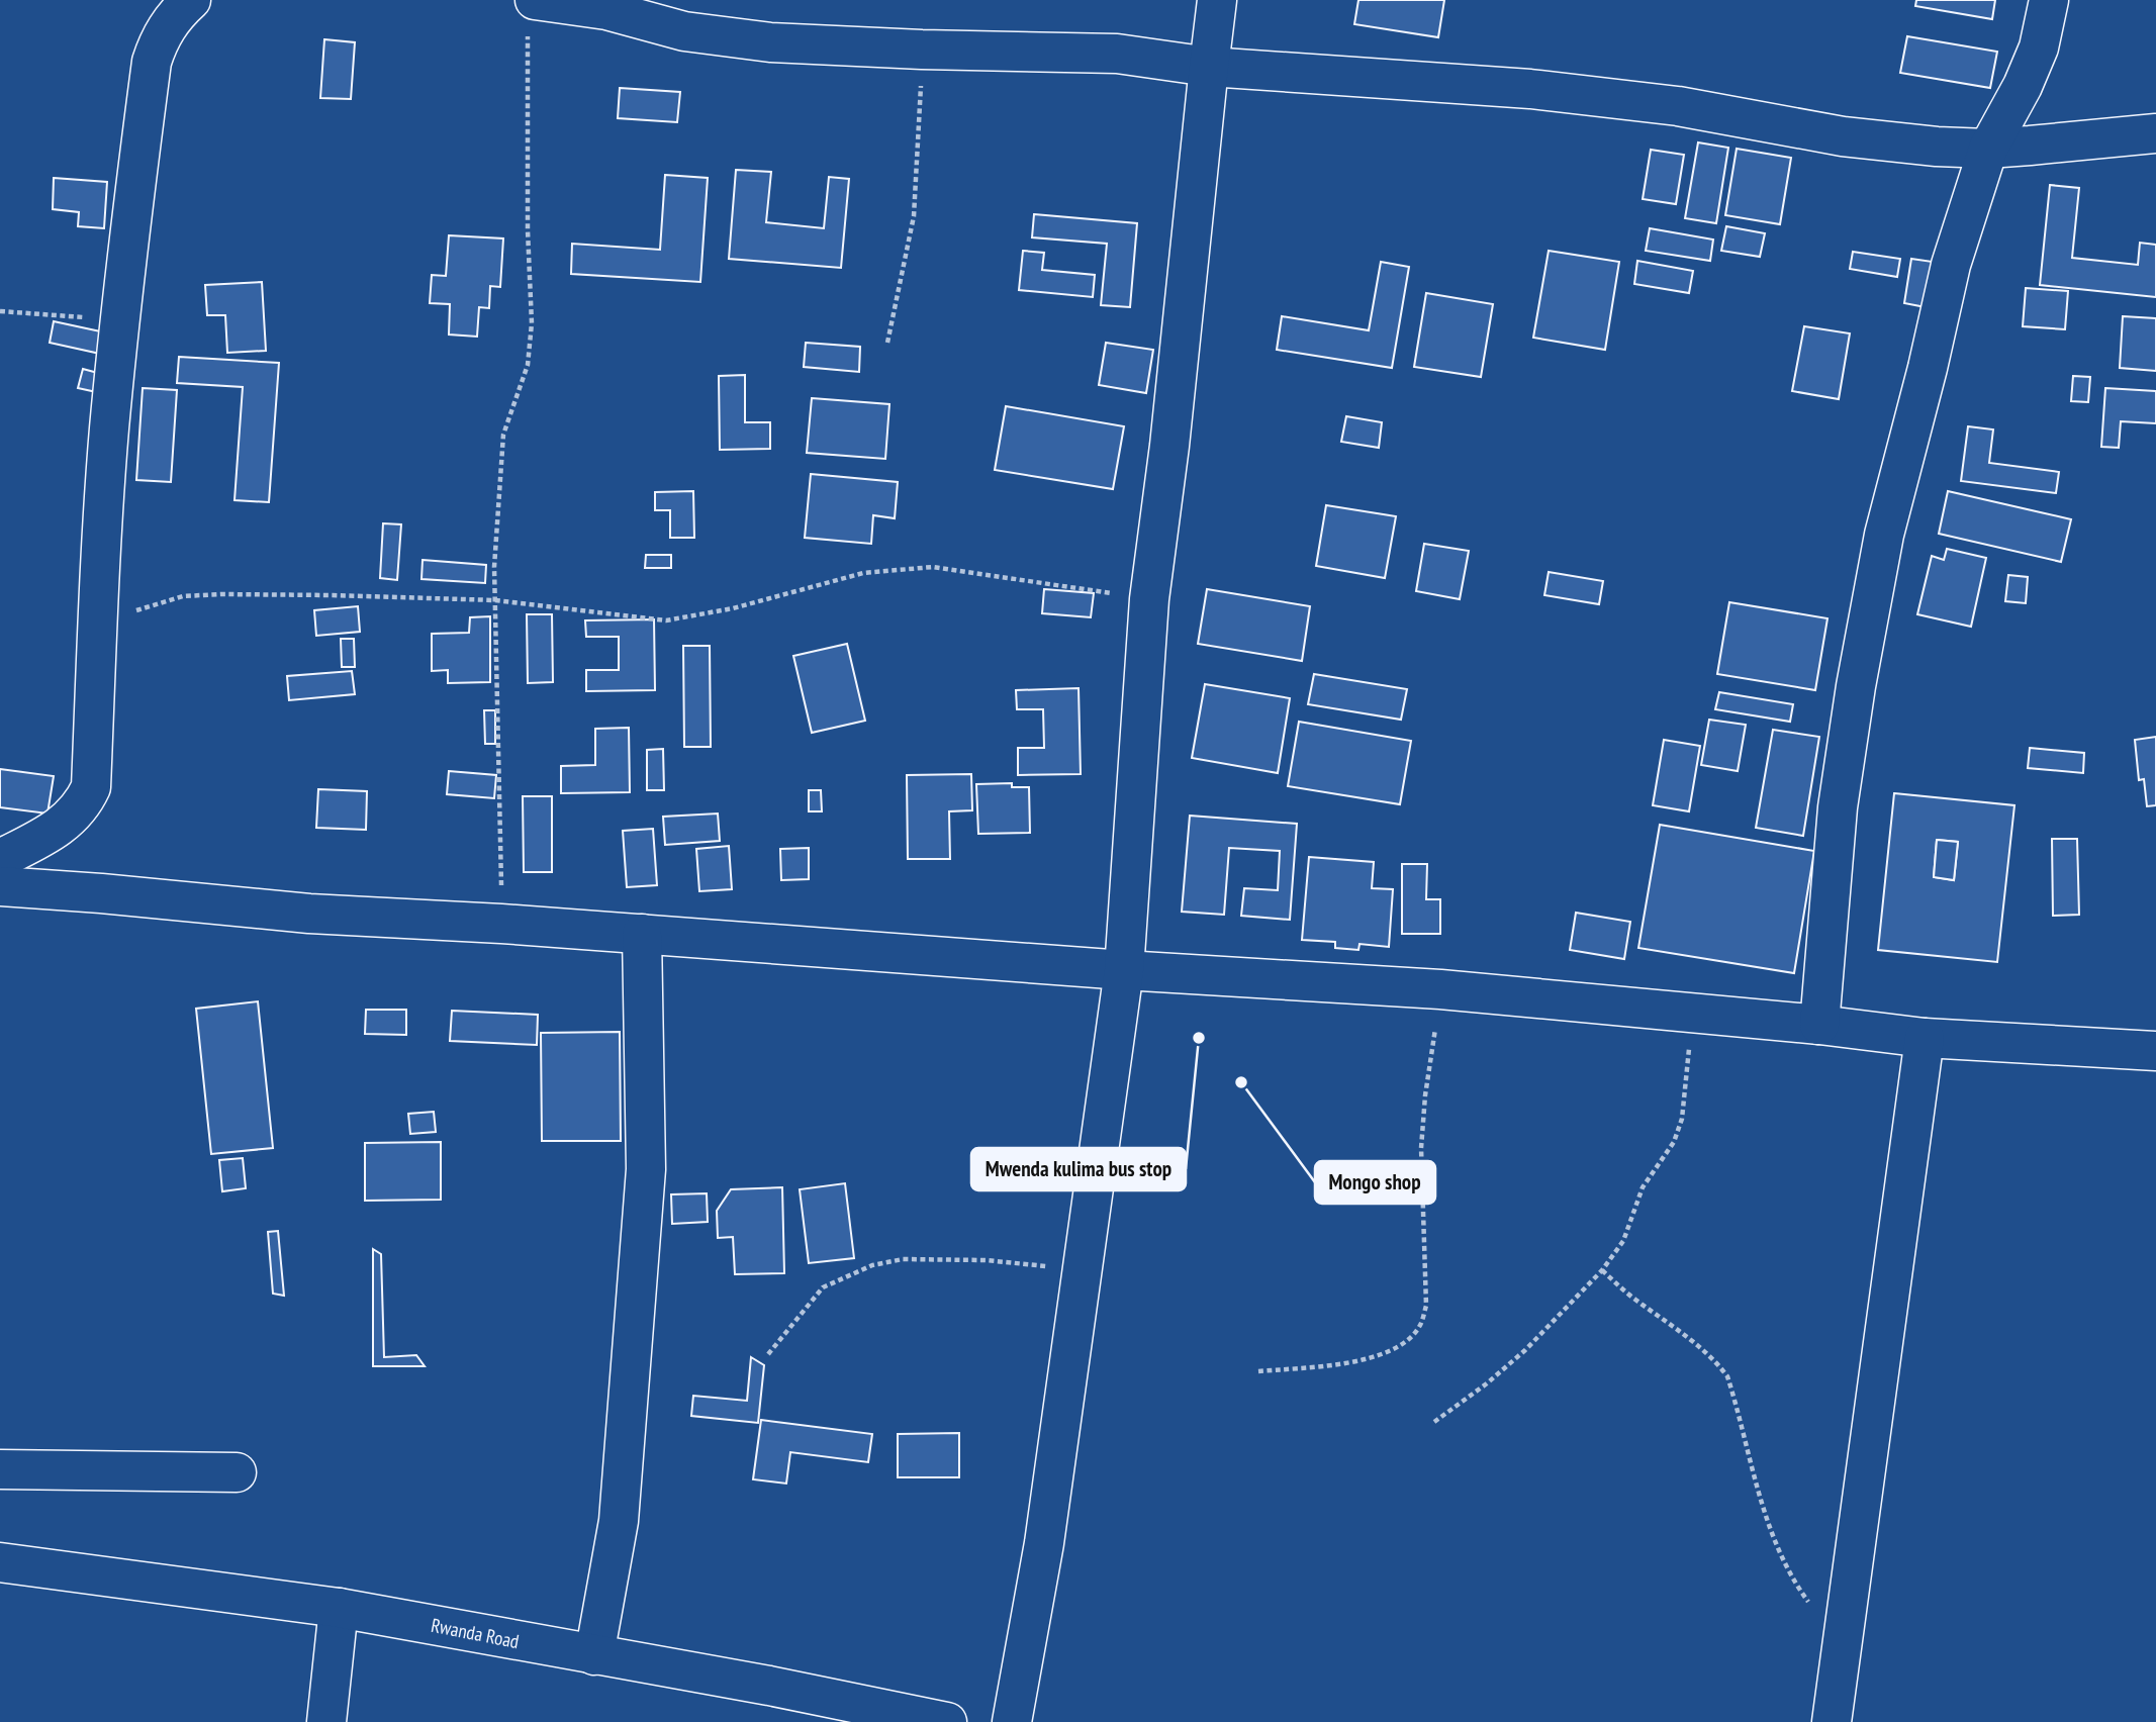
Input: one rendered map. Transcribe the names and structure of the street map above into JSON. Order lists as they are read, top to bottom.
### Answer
{
  "streets": {
    "main road": ["Rwanda Road"]
  },
  "places": ["Mwenda kulima bus stop", "Mongo shop"]
}
